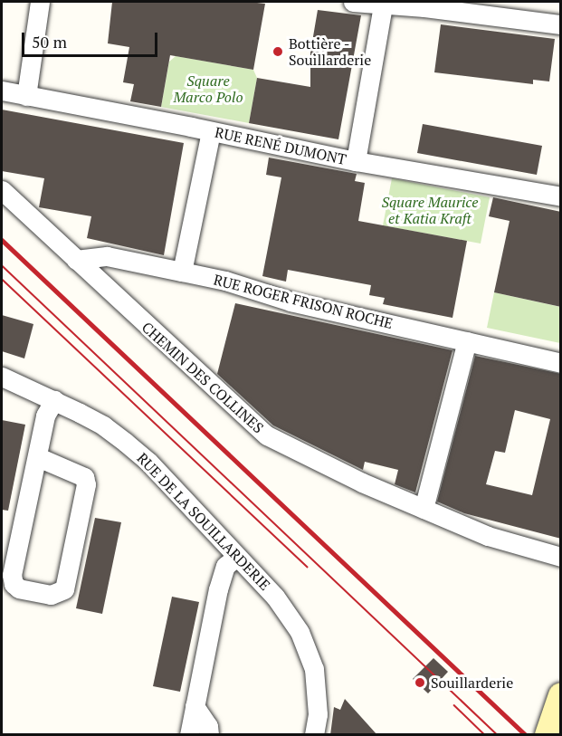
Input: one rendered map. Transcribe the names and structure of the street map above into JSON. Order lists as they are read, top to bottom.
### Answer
{
  "streets": {
    "street": [
      "RUE RENÉ DUMONT",
      "RUE ROGER FRISON ROCHE",
      "CHEMIN DES COLLINES",
      "RUE DE LA SOUILLARDERIE"
    ]
  },
  "crossings": [
    ["RUE ROGER FRISON ROCHE", "CHEMIN DES COLLINES"]
  ],
  "parks": ["Square Marco Polo", "Square Maurice et Katia Kraft"],
  "places": ["Bottière - Souillarderie", "Souillarderie"],
  "scale_bar": "50 m"
}
